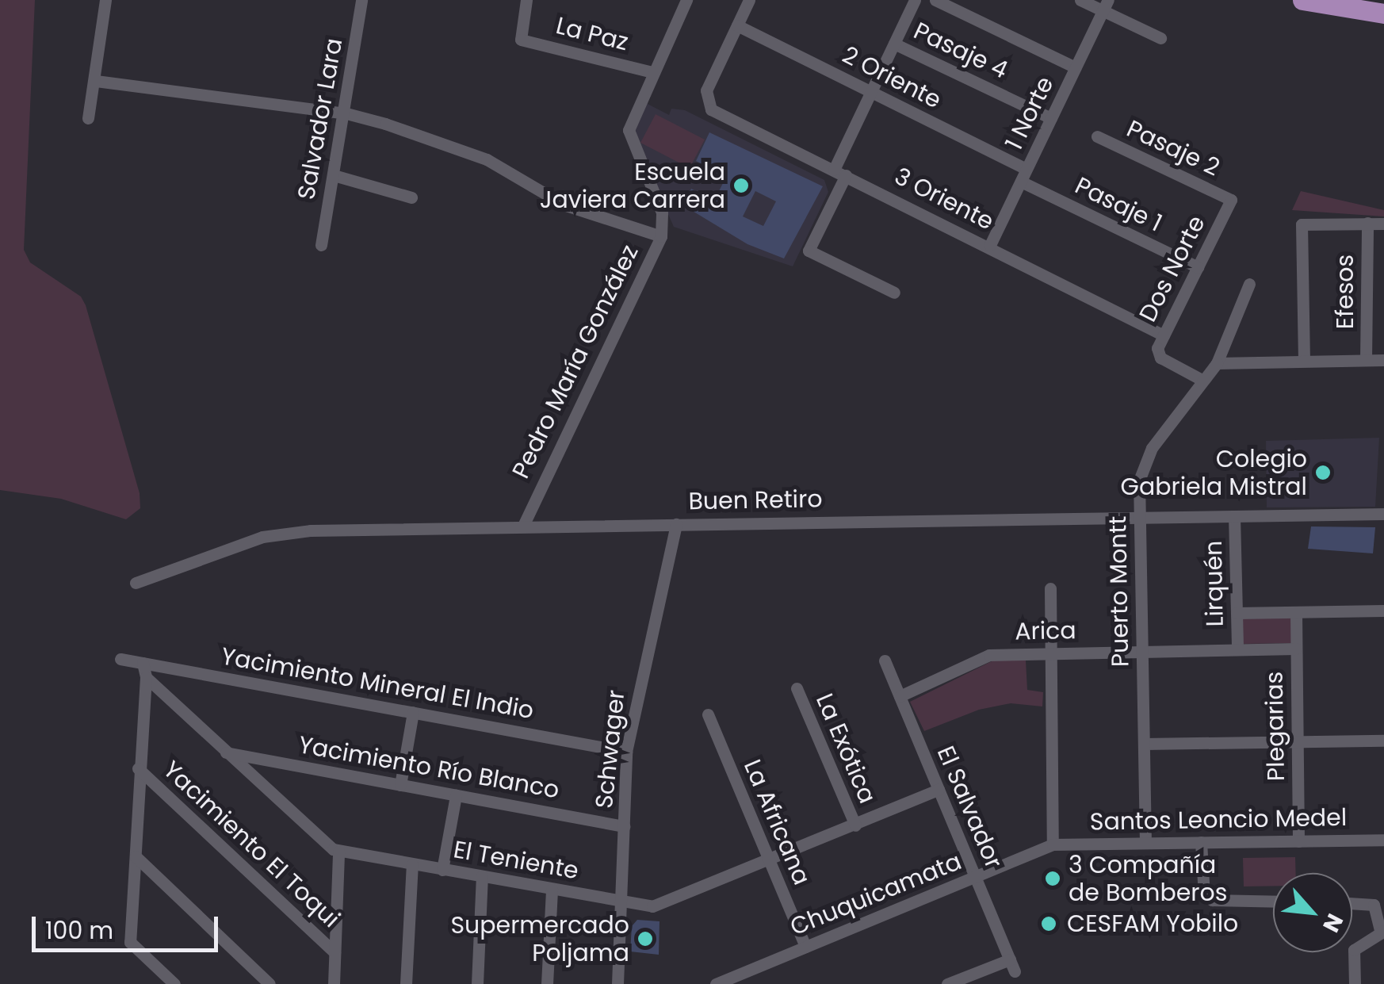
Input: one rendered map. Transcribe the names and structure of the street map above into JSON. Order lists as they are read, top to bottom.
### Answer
{
  "streets": {
    "street": [
      "La Paz",
      "Pasaje 4",
      "2 Oriente",
      "1 Norte",
      "Salvador Lara",
      "Pasaje 2",
      "3 Oriente",
      "Pasaje 1",
      "Dos Norte",
      "Efesos",
      "Pedro María González",
      "Buen Retiro",
      "Lirquén",
      "Puerto Montt",
      "Arica",
      "Yacimiento Mineral El Indio",
      "Plegarias",
      "La Exótica",
      "Schwager",
      "Yacimiento Río Blanco",
      "El Salvador",
      "Santos Leoncio Medel",
      "La Africana",
      "Yacimiento El Toqui",
      "El Teniente",
      "Chuquicamata"
    ]
  },
  "crossings": [
    ["Pasaje 4", "1 Norte"],
    ["2 Oriente", "1 Norte"],
    ["2 Oriente", "3 Oriente"],
    ["1 Norte", "3 Oriente"],
    ["1 Norte", "Pasaje 1"],
    ["Salvador Lara", "Pedro María González"],
    ["Pasaje 2", "Dos Norte"],
    ["3 Oriente", "Dos Norte"],
    ["Pasaje 1", "Dos Norte"],
    ["Dos Norte", "Puerto Montt"],
    ["Pedro María González", "Buen Retiro"],
    ["Buen Retiro", "Lirquén"],
    ["Buen Retiro", "Puerto Montt"],
    ["Buen Retiro", "Schwager"],
    ["Lirquén", "Arica"],
    ["Puerto Montt", "Arica"],
    ["Puerto Montt", "Santos Leoncio Medel"],
    ["Arica", "Plegarias"],
    ["Arica", "El Salvador"],
    ["Yacimiento Mineral El Indio", "Schwager"],
    ["Plegarias", "Santos Leoncio Medel"],
    ["La Exótica", "El Teniente"],
    ["Schwager", "Yacimiento Río Blanco"],
    ["Schwager", "El Teniente"],
    ["El Salvador", "El Teniente"],
    ["El Salvador", "Chuquicamata"],
    ["Santos Leoncio Medel", "Chuquicamata"],
    ["La Africana", "El Teniente"],
    ["La Africana", "Chuquicamata"]
  ],
  "places": [
    "Escuela Javiera Carrera",
    "Colegio Gabriela Mistral",
    "3 Compañía de Bomberos",
    "CESFAM Yobilo",
    "Supermercado Poljama"
  ],
  "scale_bar": "100 m",
  "north": "bottom right"
}
